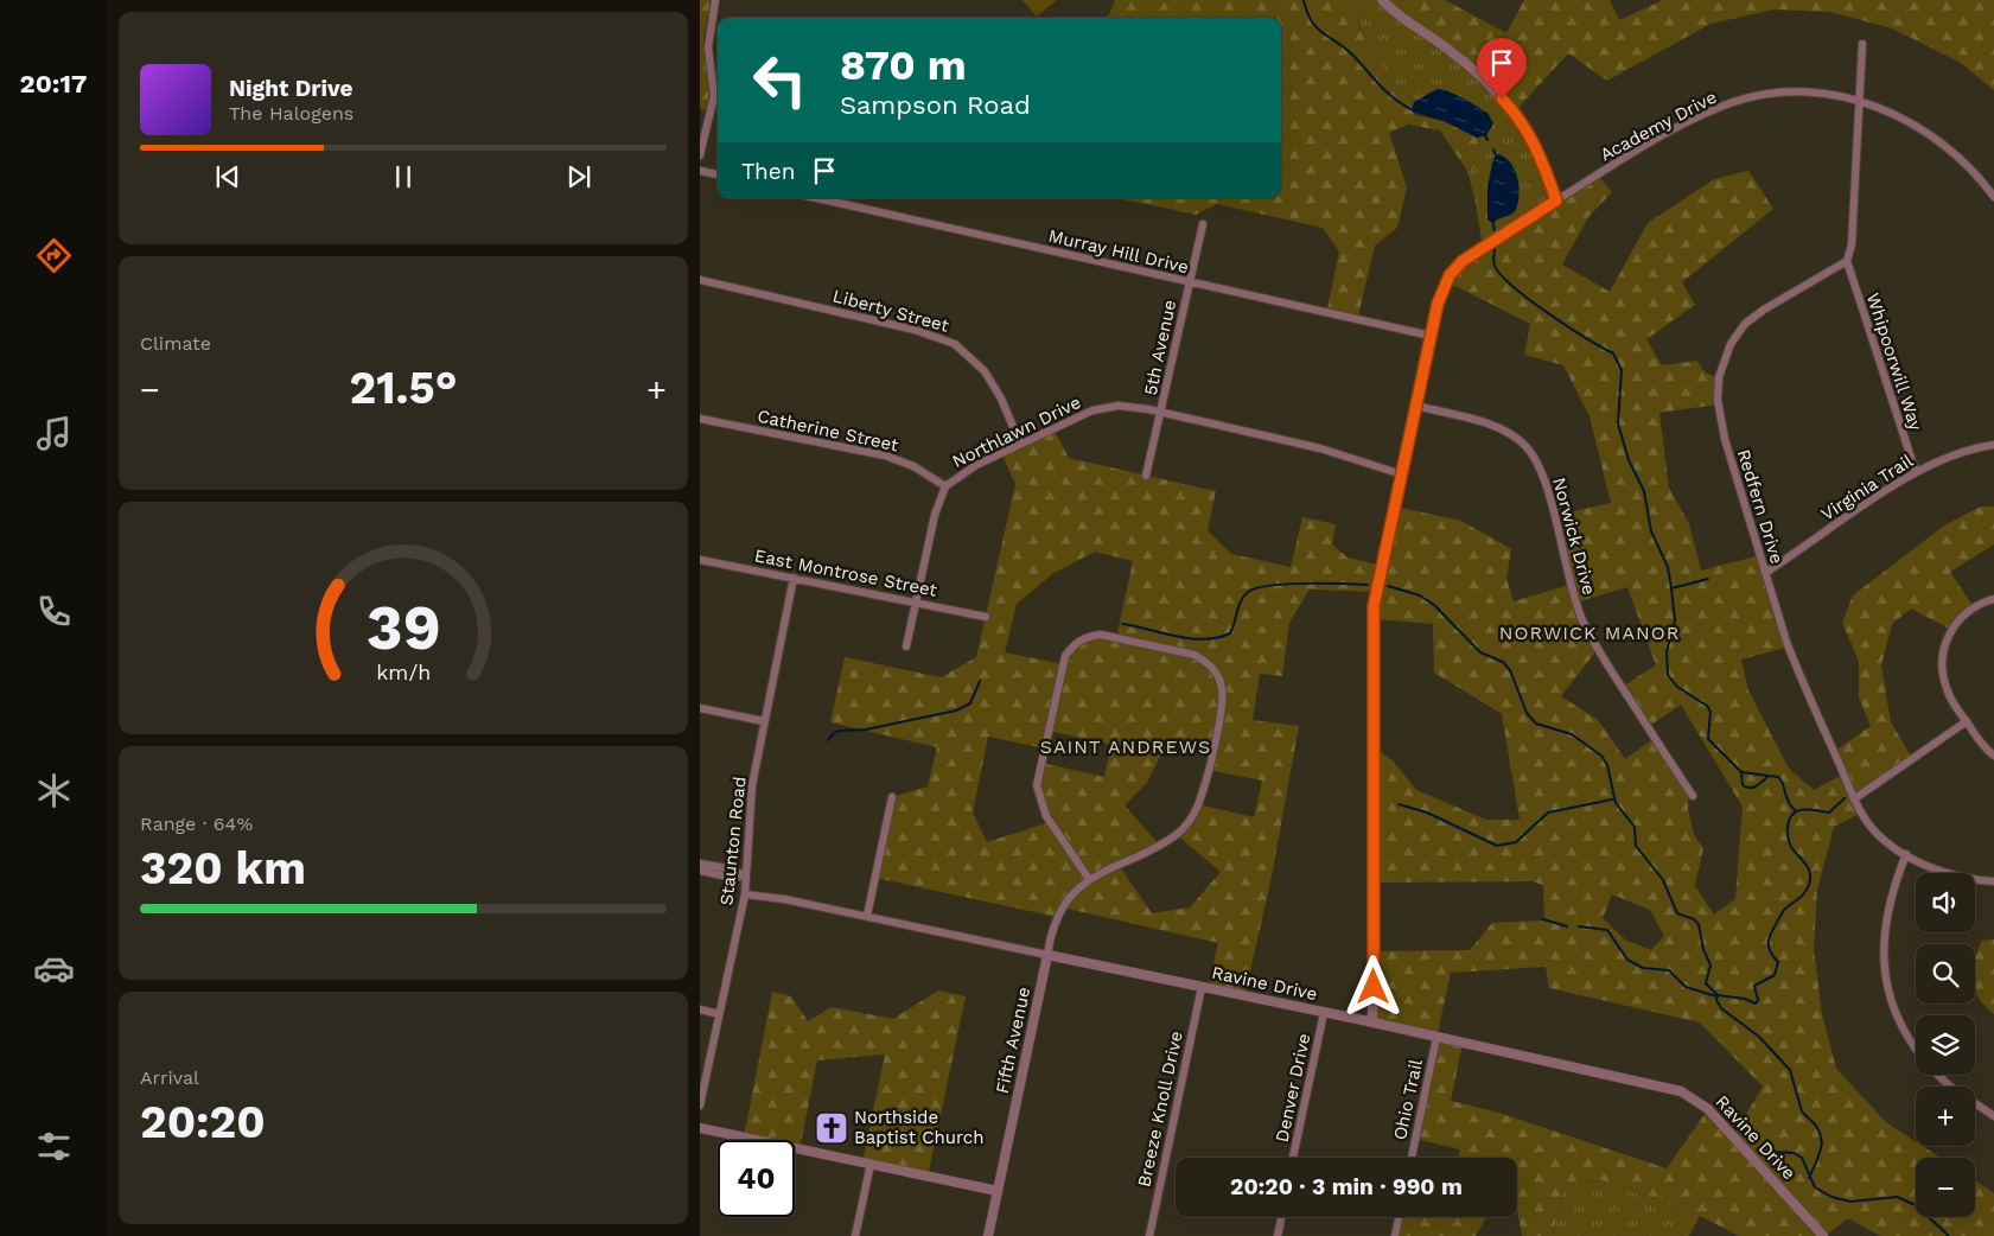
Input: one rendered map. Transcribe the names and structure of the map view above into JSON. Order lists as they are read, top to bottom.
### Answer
{
  "streets": {
    "street": [
      "Academy Drive",
      "Murray Hill Drive",
      "Liberty Street",
      "5th Avenue",
      "Whipoorwill Way",
      "Catherine Street",
      "Northlawn Drive",
      "Virginia Trail",
      "Redfern Drive",
      "Norwick Drive",
      "East Montrose Street",
      "Staunton Road",
      "Ravine Drive",
      "Fifth Avenue",
      "Denver Drive",
      "Ohio Trail",
      "Breeze Knoll Drive"
    ]
  },
  "crossings": [
    ["Murray Hill Drive", "5th Avenue"],
    ["Liberty Street", "Northlawn Drive"],
    ["5th Avenue", "Northlawn Drive"],
    ["Whipoorwill Way", "Virginia Trail"],
    ["Whipoorwill Way", "Redfern Drive"],
    ["Catherine Street", "Northlawn Drive"],
    ["Northlawn Drive", "East Montrose Street"],
    ["Virginia Trail", "Redfern Drive"],
    ["East Montrose Street", "Staunton Road"],
    ["Staunton Road", "Ravine Drive"],
    ["Ravine Drive", "Fifth Avenue"],
    ["Ravine Drive", "Denver Drive"],
    ["Ravine Drive", "Ohio Trail"],
    ["Ravine Drive", "Breeze Knoll Drive"]
  ],
  "districts": ["NORWICK MANOR", "SAINT ANDREWS"],
  "places": {
    "church": ["Northside Baptist Church"]
  },
  "page": {
    "tabs": "20:17",
    "turn": ["870 m", "Sampson Road"],
    "song": ["Night Drive", "The Halogens"],
    "then": "Then",
    "tile": [
      "Climate",
      ["Range · 64%", "320 km"],
      ["Arrival", "20:20"]
    ],
    "heat": ["−", "21.5°", "+"],
    "map_buttons": ["+", "−"],
    "limit": "40",
    "trip": "20:20 · 3 min · 990 m",
    "gauge": ["39", "km/h"]
  }
}
